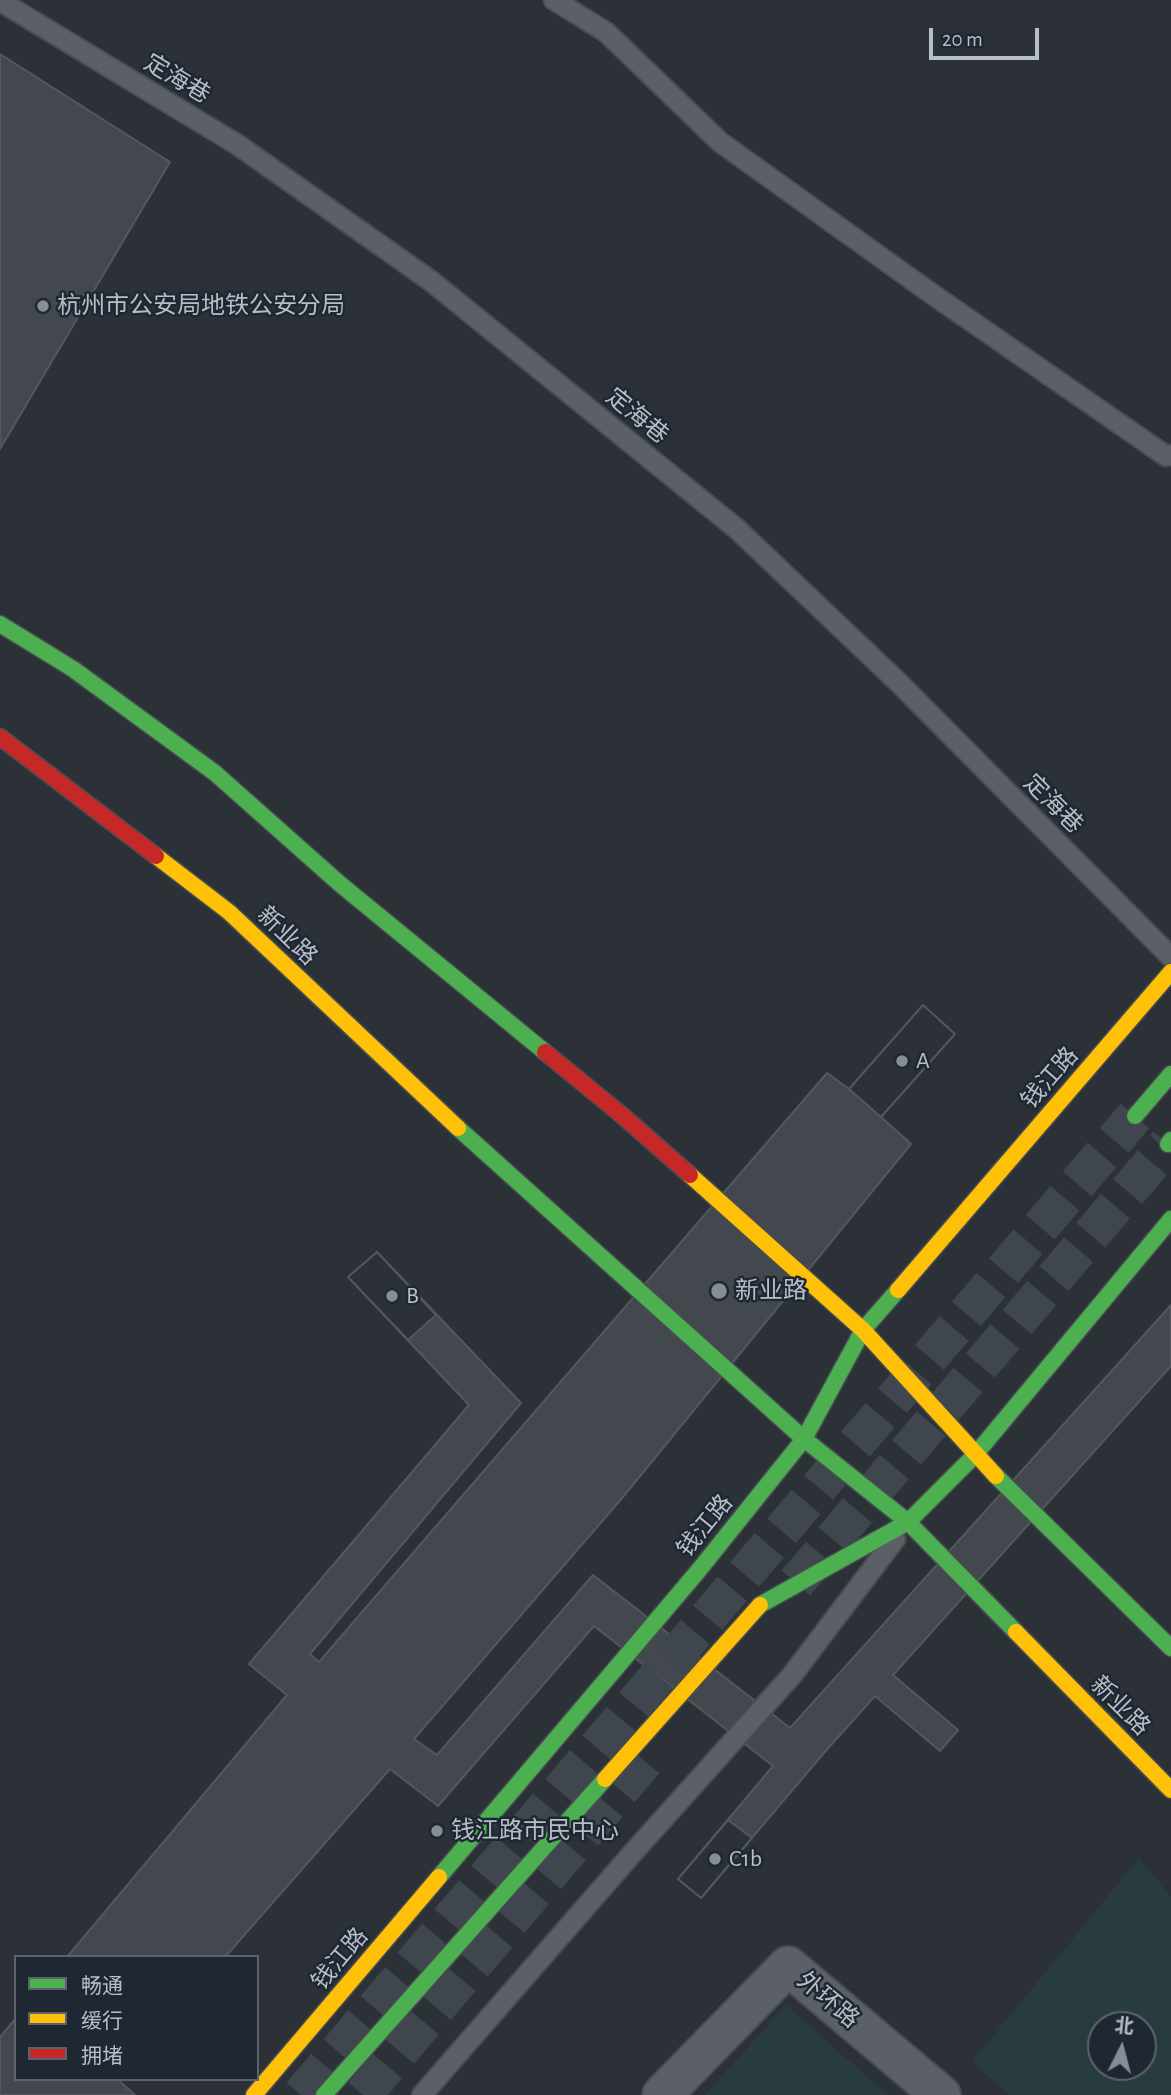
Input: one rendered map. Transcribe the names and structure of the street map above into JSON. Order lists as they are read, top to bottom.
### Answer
{
  "streets": {
    "main road": ["新业路", "钱江路"],
    "street": ["外环路"],
    "lane": ["定海巷"]
  },
  "crossings": [
    ["新业路", "钱江路"]
  ],
  "places": [
    "杭州市公安局地铁公安分局",
    "A",
    "新业路",
    "B",
    "钱江路市民中心",
    "C1b"
  ],
  "legend": ["畅通", "缓行", "拥堵"],
  "scale_bar": "20 m",
  "north": "top"
}
